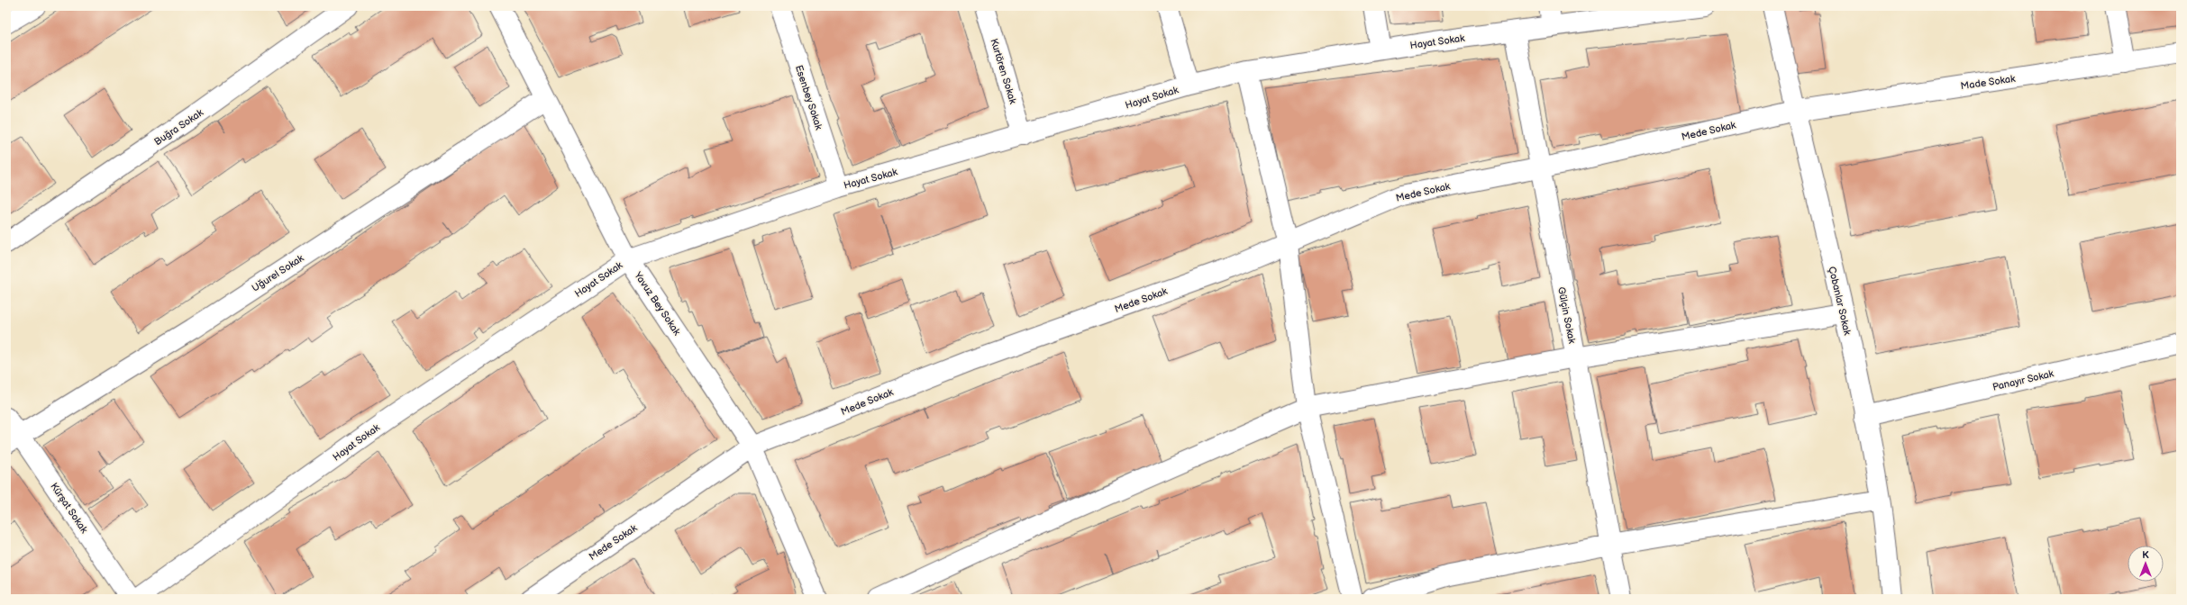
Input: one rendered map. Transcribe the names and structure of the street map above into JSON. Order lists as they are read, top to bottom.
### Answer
{
  "streets": {
    "street": [
      "Hayat Sokak",
      "Kurtören Sokak",
      "Made Sokak",
      "Esenbey Sokak",
      "Buğra Sokak",
      "Mede Sokak",
      "Uğurel Sokak",
      "Çobanlar Sokak",
      "Yavuz Bey Sokak",
      "Gülçin Sokak",
      "Panayır Sokak",
      "Kürşat Sokak"
    ]
  },
  "crossings": [
    ["Hayat Sokak", "Kurtören Sokak"],
    ["Hayat Sokak", "Esenbey Sokak"],
    ["Hayat Sokak", "Yavuz Bey Sokak"],
    ["Hayat Sokak", "Gülçin Sokak"],
    ["Made Sokak", "Mede Sokak"],
    ["Made Sokak", "Çobanlar Sokak"],
    ["Mede Sokak", "Çobanlar Sokak"],
    ["Mede Sokak", "Yavuz Bey Sokak"],
    ["Mede Sokak", "Gülçin Sokak"],
    ["Uğurel Sokak", "Yavuz Bey Sokak"],
    ["Uğurel Sokak", "Kürşat Sokak"],
    ["Çobanlar Sokak", "Panayır Sokak"]
  ],
  "north": "top"
}
